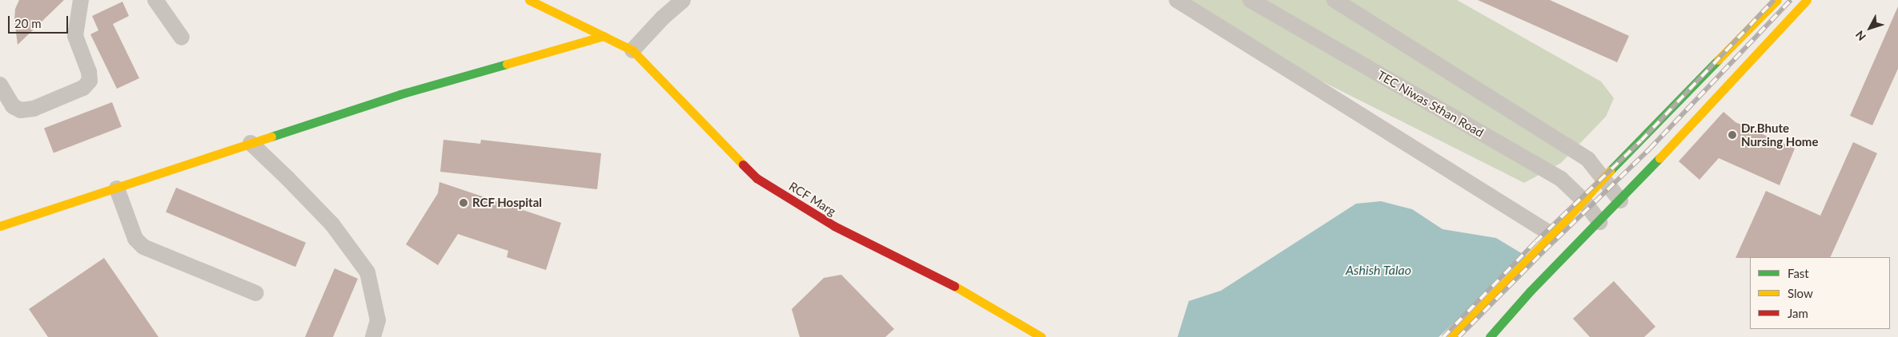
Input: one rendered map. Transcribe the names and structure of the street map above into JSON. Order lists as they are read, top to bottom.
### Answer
{
  "streets": {
    "street": ["TEC Niwas Sthan Road", "RCF Marg"]
  },
  "water": ["Ashish Talao"],
  "places": ["Dr.Bhute Nursing Home", "RCF Hospital"],
  "legend": ["Fast", "Slow", "Jam"],
  "scale_bar": "20 m",
  "north": "bottom left"
}
